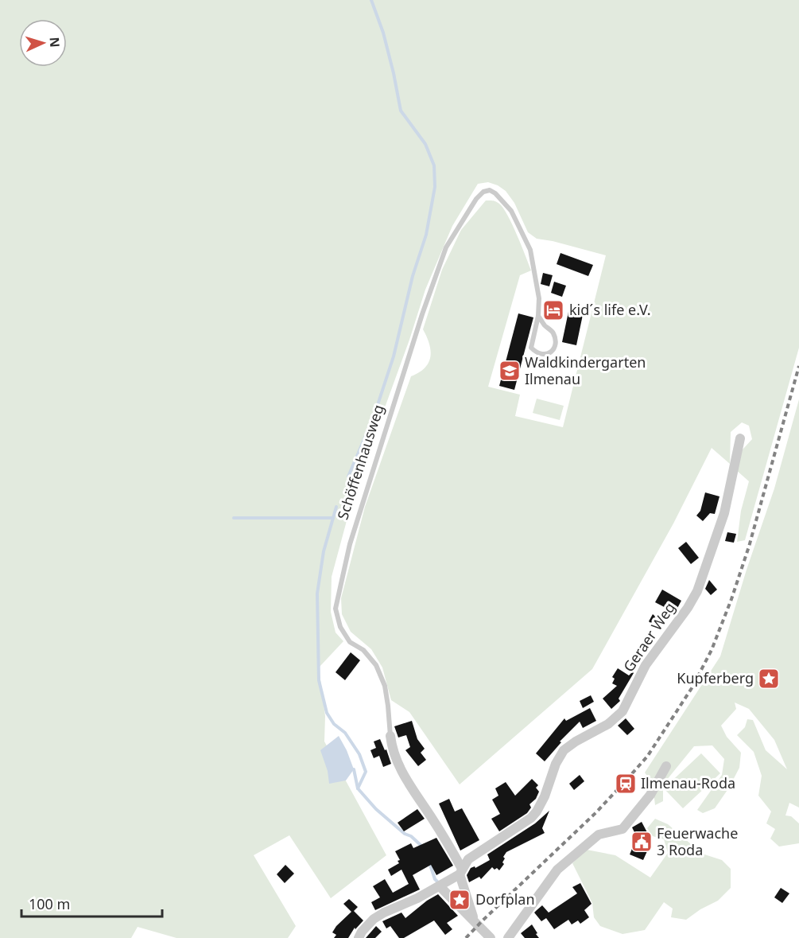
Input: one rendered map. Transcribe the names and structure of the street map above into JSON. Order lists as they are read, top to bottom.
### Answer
{
  "streets": {
    "street": ["Schöffenhausweg", "Geraer Weg"]
  },
  "crossings": [
    ["Schöffenhausweg", "Geraer Weg"]
  ],
  "places": {
    "hotel": ["kid´s life e.V."],
    "school or university": ["Waldkindergarten Ilmenau"],
    "place": ["Kupferberg", "Dorfplan"],
    "station": ["Ilmenau-Roda"],
    "public building": ["Feuerwache 3 Roda"]
  },
  "scale_bar": "100 m",
  "north": "right"
}
